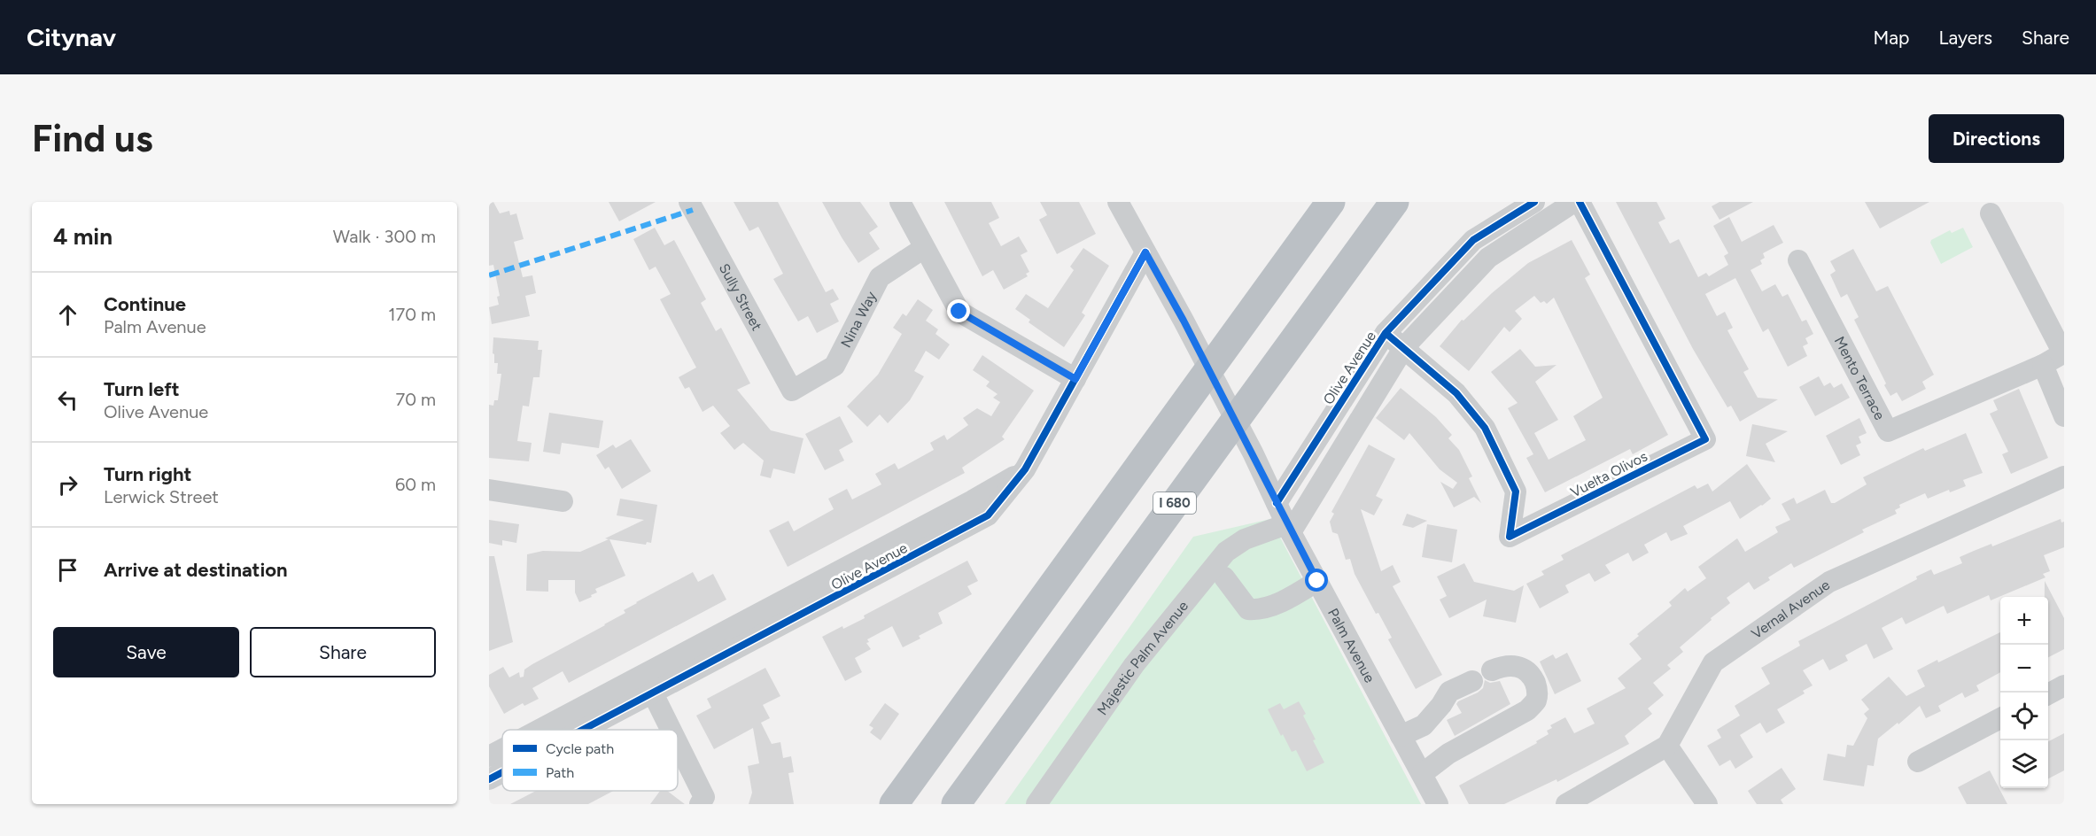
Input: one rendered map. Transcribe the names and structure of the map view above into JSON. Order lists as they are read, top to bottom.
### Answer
{
  "streets": {
    "highway": ["I 680"],
    "street": [
      "Sully Street",
      "Nina Way",
      "Olive Avenue",
      "Mento Terrace",
      "Vuelta Olivos",
      "Vernal Avenue",
      "Palm Avenue",
      "Majestic Palm Avenue"
    ]
  },
  "crossings": [
    ["Sully Street", "Nina Way"],
    ["Olive Avenue", "Vuelta Olivos"],
    ["Olive Avenue", "Palm Avenue"],
    ["Palm Avenue", "Majestic Palm Avenue"]
  ],
  "legend": ["Cycle path", "Path"],
  "page": {
    "header": "Citynav",
    "nav": ["Map", "Layers", "Share"],
    "buttons": [
      "Directions",
      ["Save", "Share"]
    ],
    "title": "Find us",
    "heading": ["4 min", "Walk · 300 m"],
    "list": [
      ["Continue", "Palm Avenue", "170 m"],
      ["Turn left", "Olive Avenue", "70 m"],
      ["Turn right", "Lerwick Street", "60 m"],
      "Arrive at destination"
    ],
    "map_buttons": ["+", "−"]
  }
}
